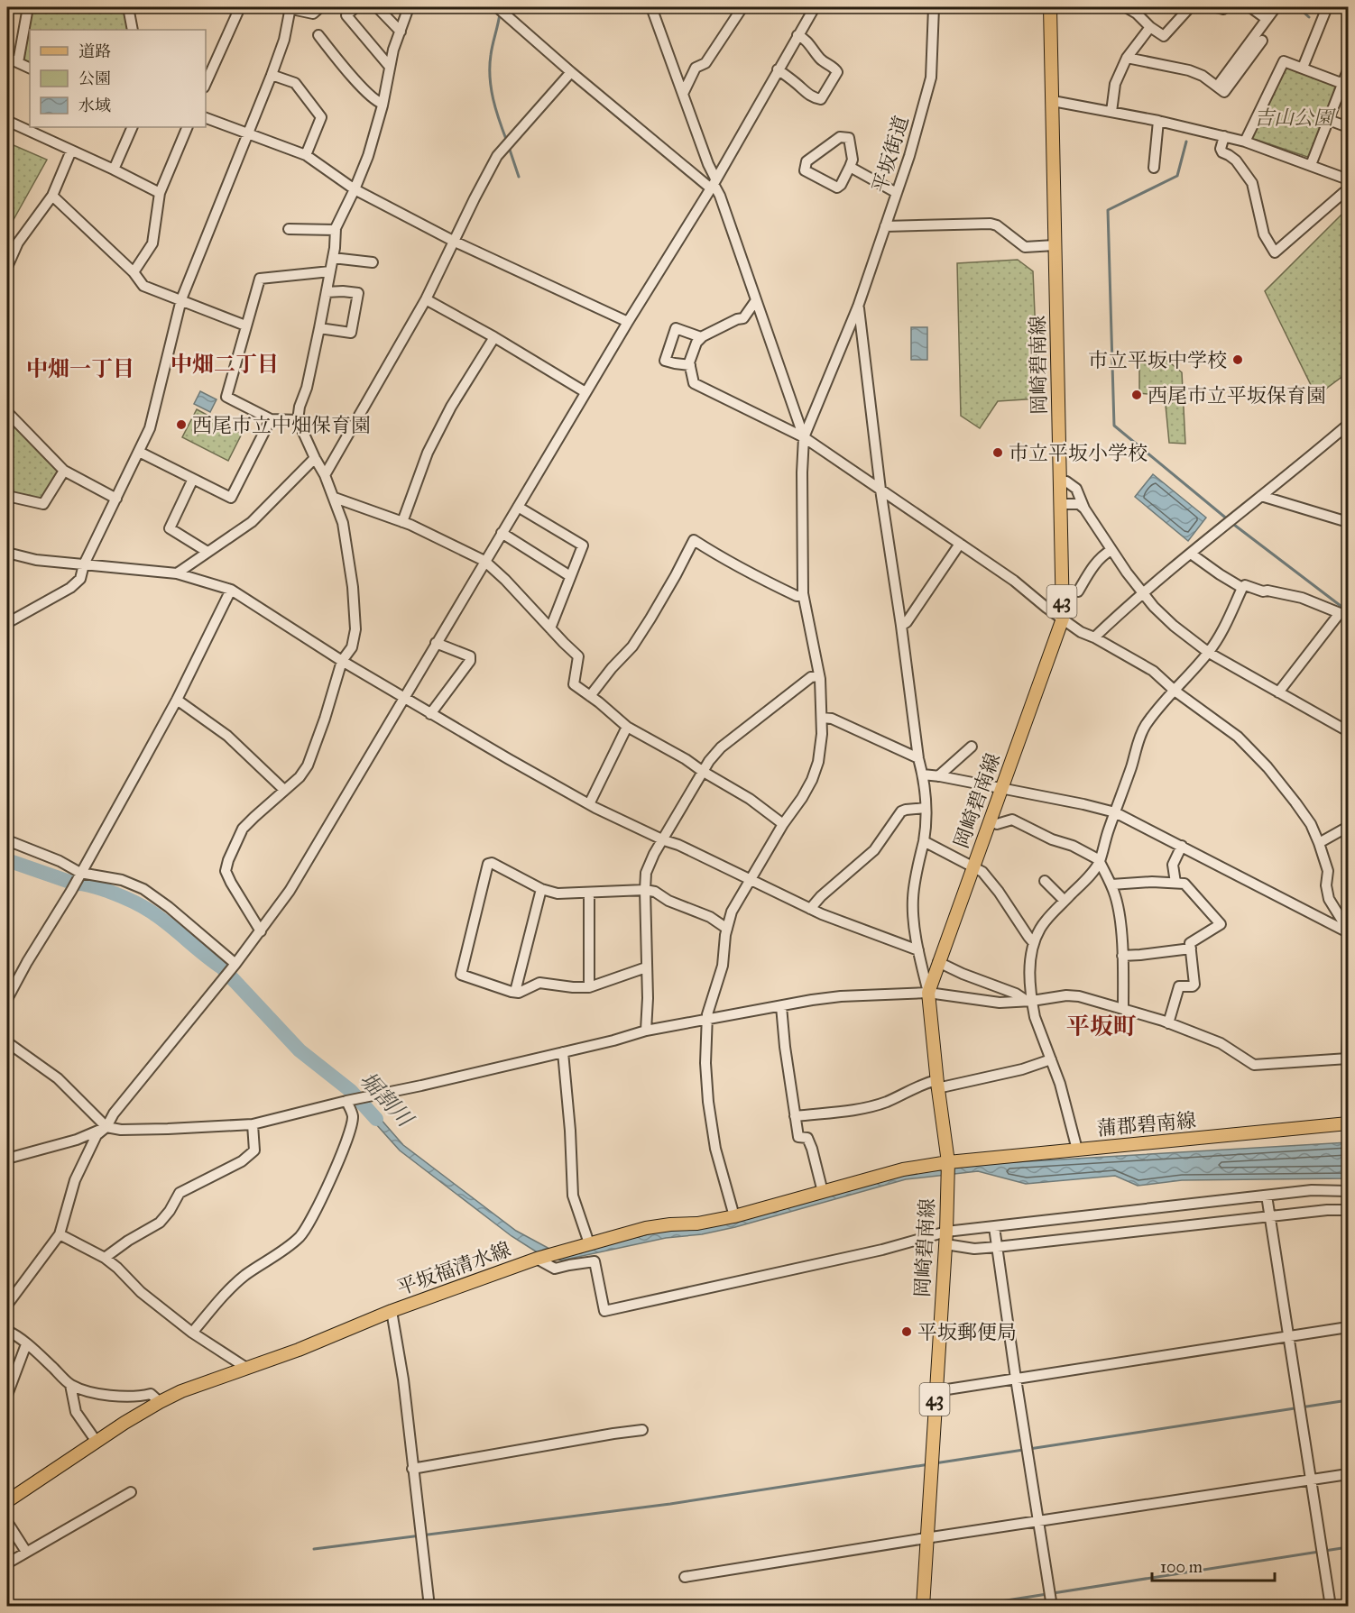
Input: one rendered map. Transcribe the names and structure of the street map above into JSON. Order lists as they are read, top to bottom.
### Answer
{
  "streets": {
    "main road": [
      "岡崎碧南線",
      "43",
      "蒲郡碧南線",
      "平坂福清水線"
    ],
    "street": ["平坂街道"]
  },
  "crossings": [
    ["岡崎碧南線", "蒲郡碧南線"],
    ["岡崎碧南線", "平坂福清水線"],
    ["蒲郡碧南線", "平坂福清水線"]
  ],
  "districts": ["中畑二丁目", "中畑一丁目", "平坂町"],
  "water": ["堀割川"],
  "parks": ["吉山公園"],
  "places": [
    "市立平坂中学校",
    "西尾市立平坂保育園",
    "西尾市立中畑保育園",
    "市立平坂小学校",
    "平坂郵便局"
  ],
  "legend": ["道路", "公園", "水域"],
  "scale_bar": "100 m"
}
